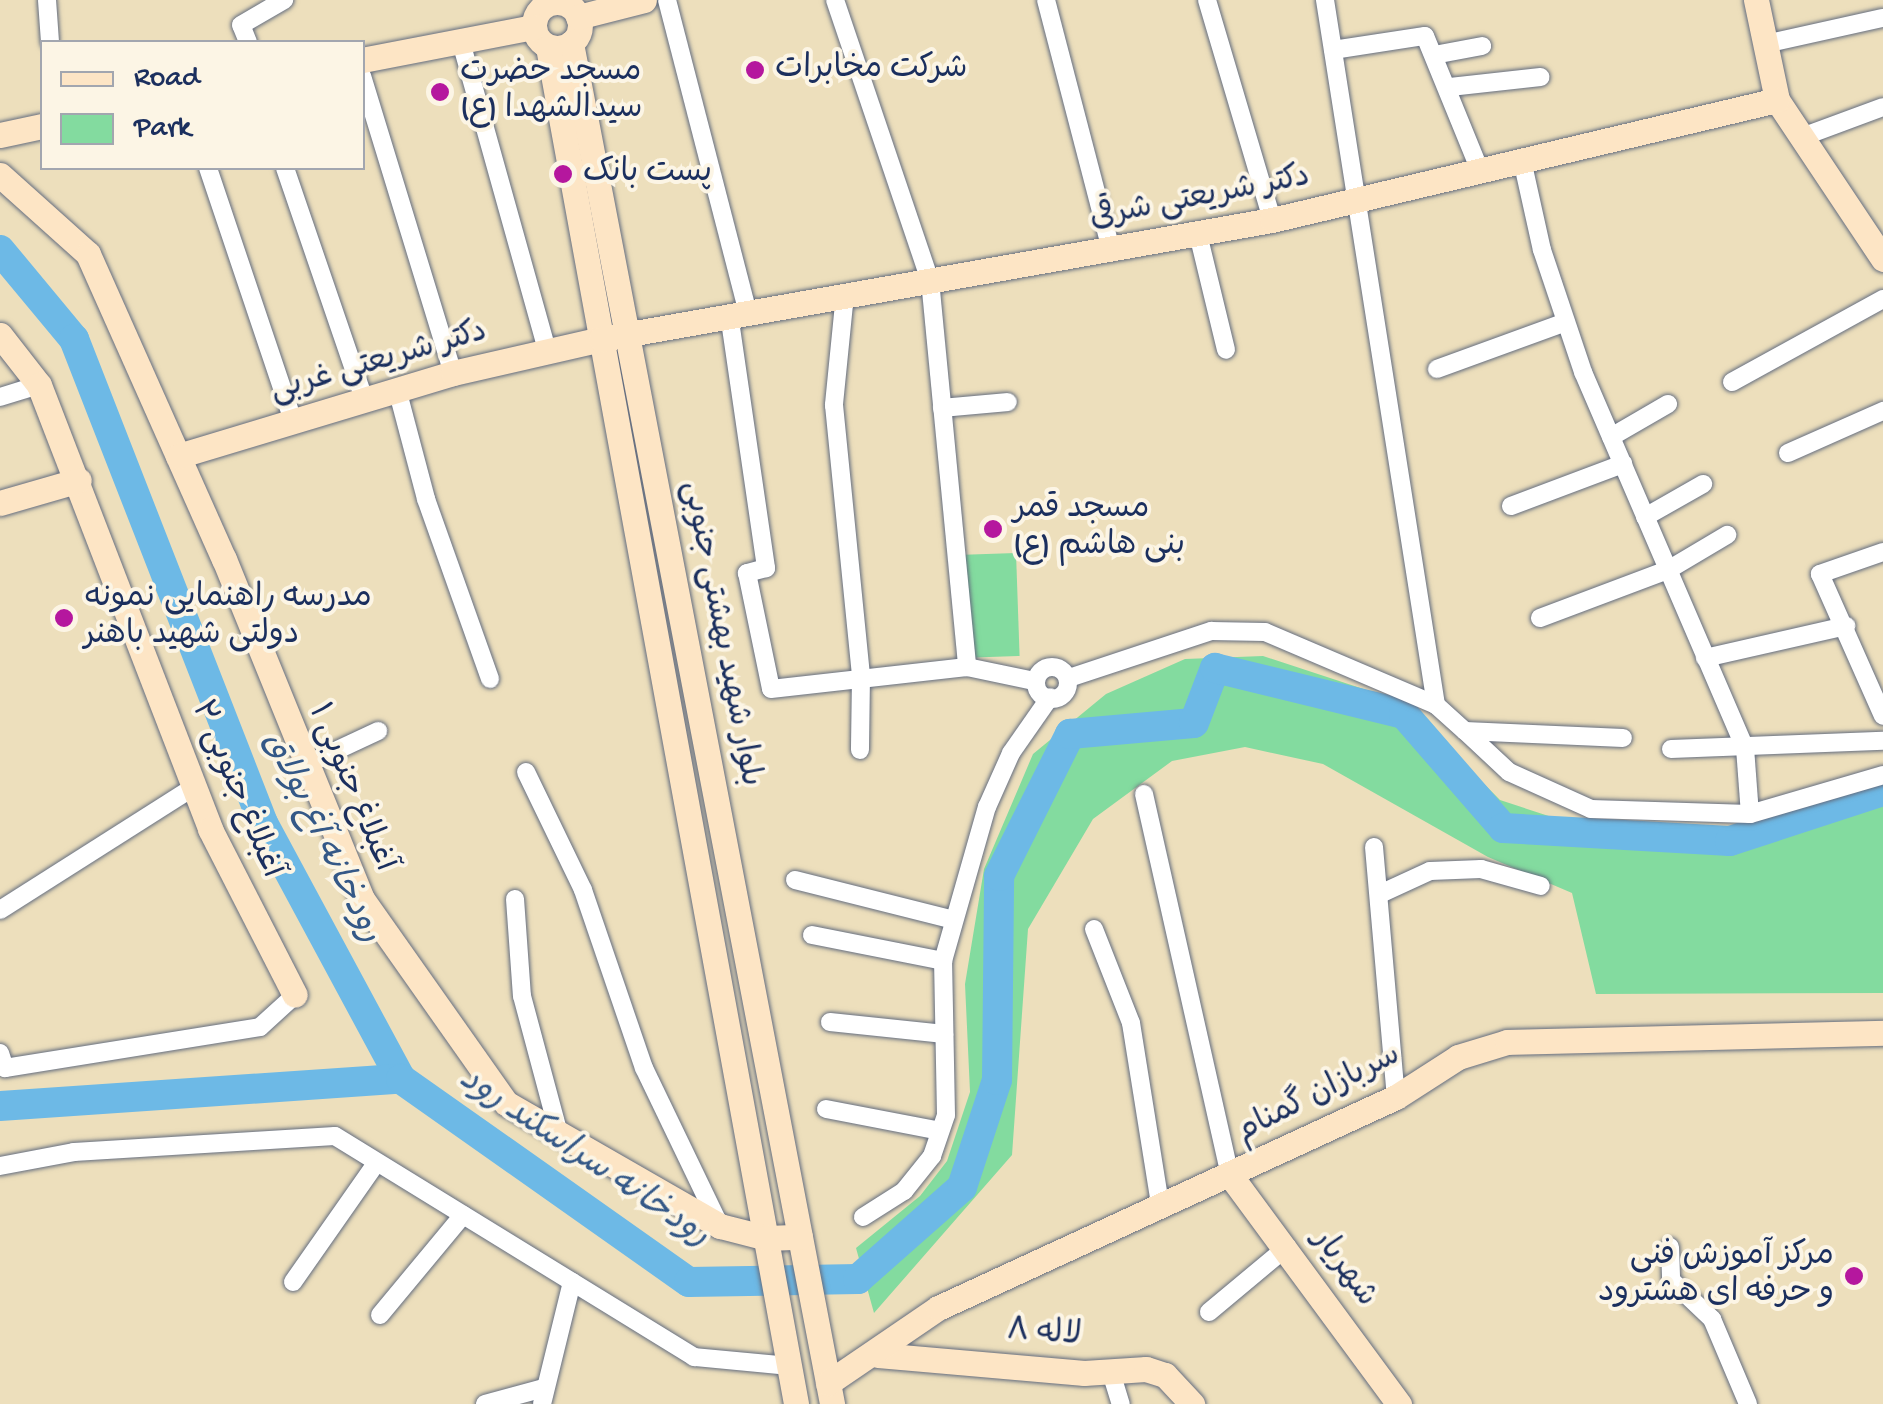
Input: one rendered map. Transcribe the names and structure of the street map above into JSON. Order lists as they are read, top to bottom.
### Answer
{
  "streets": {
    "main road": [
      "دکتر شریعتی شرقی",
      "دکتر شریعتی غربی",
      "بلوار شهید بهشتی جنوبی",
      "آغبلاغ جنوبی ۱",
      "آغبلاغ جنوبی ۲",
      "سربازان گمنام",
      "شهریار",
      "لاله ۸"
    ]
  },
  "crossings": [
    ["دکتر شریعتی شرقی", "دکتر شریعتی غربی"],
    ["دکتر شریعتی شرقی", "بلوار شهید بهشتی جنوبی"],
    ["دکتر شریعتی غربی", "بلوار شهید بهشتی جنوبی"],
    ["دکتر شریعتی غربی", "آغبلاغ جنوبی ۱"],
    ["بلوار شهید بهشتی جنوبی", "آغبلاغ جنوبی ۱"],
    ["بلوار شهید بهشتی جنوبی", "سربازان گمنام"],
    ["سربازان گمنام", "شهریار"],
    ["سربازان گمنام", "لاله ۸"]
  ],
  "water": ["رودخانه آغ بولاق", "رودخانه سراسکند رود"],
  "places": [
    "شرکت مخابرات",
    "مسجد حضرت سیدالشهدا (ع)",
    "پست بانک",
    "مسجد قمر بنی هاشم (ع)",
    "مدرسه راهنمایی نمونه دولتی شهید باهنر",
    "مرکز آموزش فنی و حرفه ای هشترود"
  ],
  "legend": ["Road", "Park"]
}
